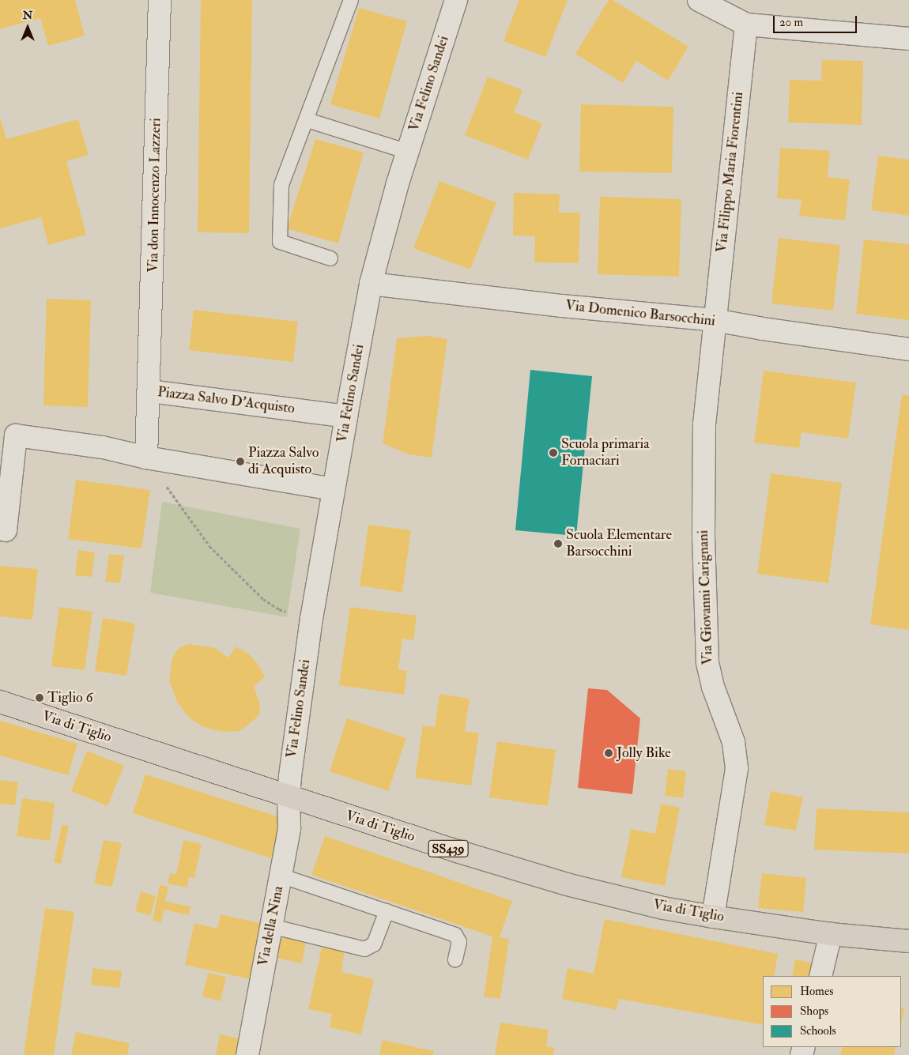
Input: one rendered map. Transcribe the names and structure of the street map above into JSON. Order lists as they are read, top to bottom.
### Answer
{
  "streets": {
    "main road": ["Via di Tiglio", "SS439"],
    "street": [
      "Via Felino Sandei",
      "Via Filippo Maria Fiorentini",
      "Via don Innocenzo Lazzeri",
      "Via Domenico Barsocchini",
      "Piazza Salvo D'Acquisto",
      "Via Giovanni Carignani",
      "Via della Nina"
    ]
  },
  "crossings": [
    ["Via Felino Sandei", "Via Domenico Barsocchini"],
    ["Via Felino Sandei", "Piazza Salvo D'Acquisto"],
    ["Via Felino Sandei", "Via di Tiglio"],
    ["Via Felino Sandei", "Via della Nina"],
    ["Via Filippo Maria Fiorentini", "Via Domenico Barsocchini"],
    ["Via Filippo Maria Fiorentini", "Via Giovanni Carignani"],
    ["Via don Innocenzo Lazzeri", "Piazza Salvo D'Acquisto"],
    ["Via Domenico Barsocchini", "Via Giovanni Carignani"],
    ["Via Giovanni Carignani", "Via di Tiglio"],
    ["Via di Tiglio", "Via della Nina"]
  ],
  "places": [
    "Scuola primaria Fornaciari",
    "Piazza Salvo di Acquisto",
    "Scuola Elementare Barsocchini",
    "Tiglio 6",
    "Jolly Bike"
  ],
  "legend": ["Homes", "Shops", "Schools"],
  "scale_bar": "20 m",
  "north": "top"
}
